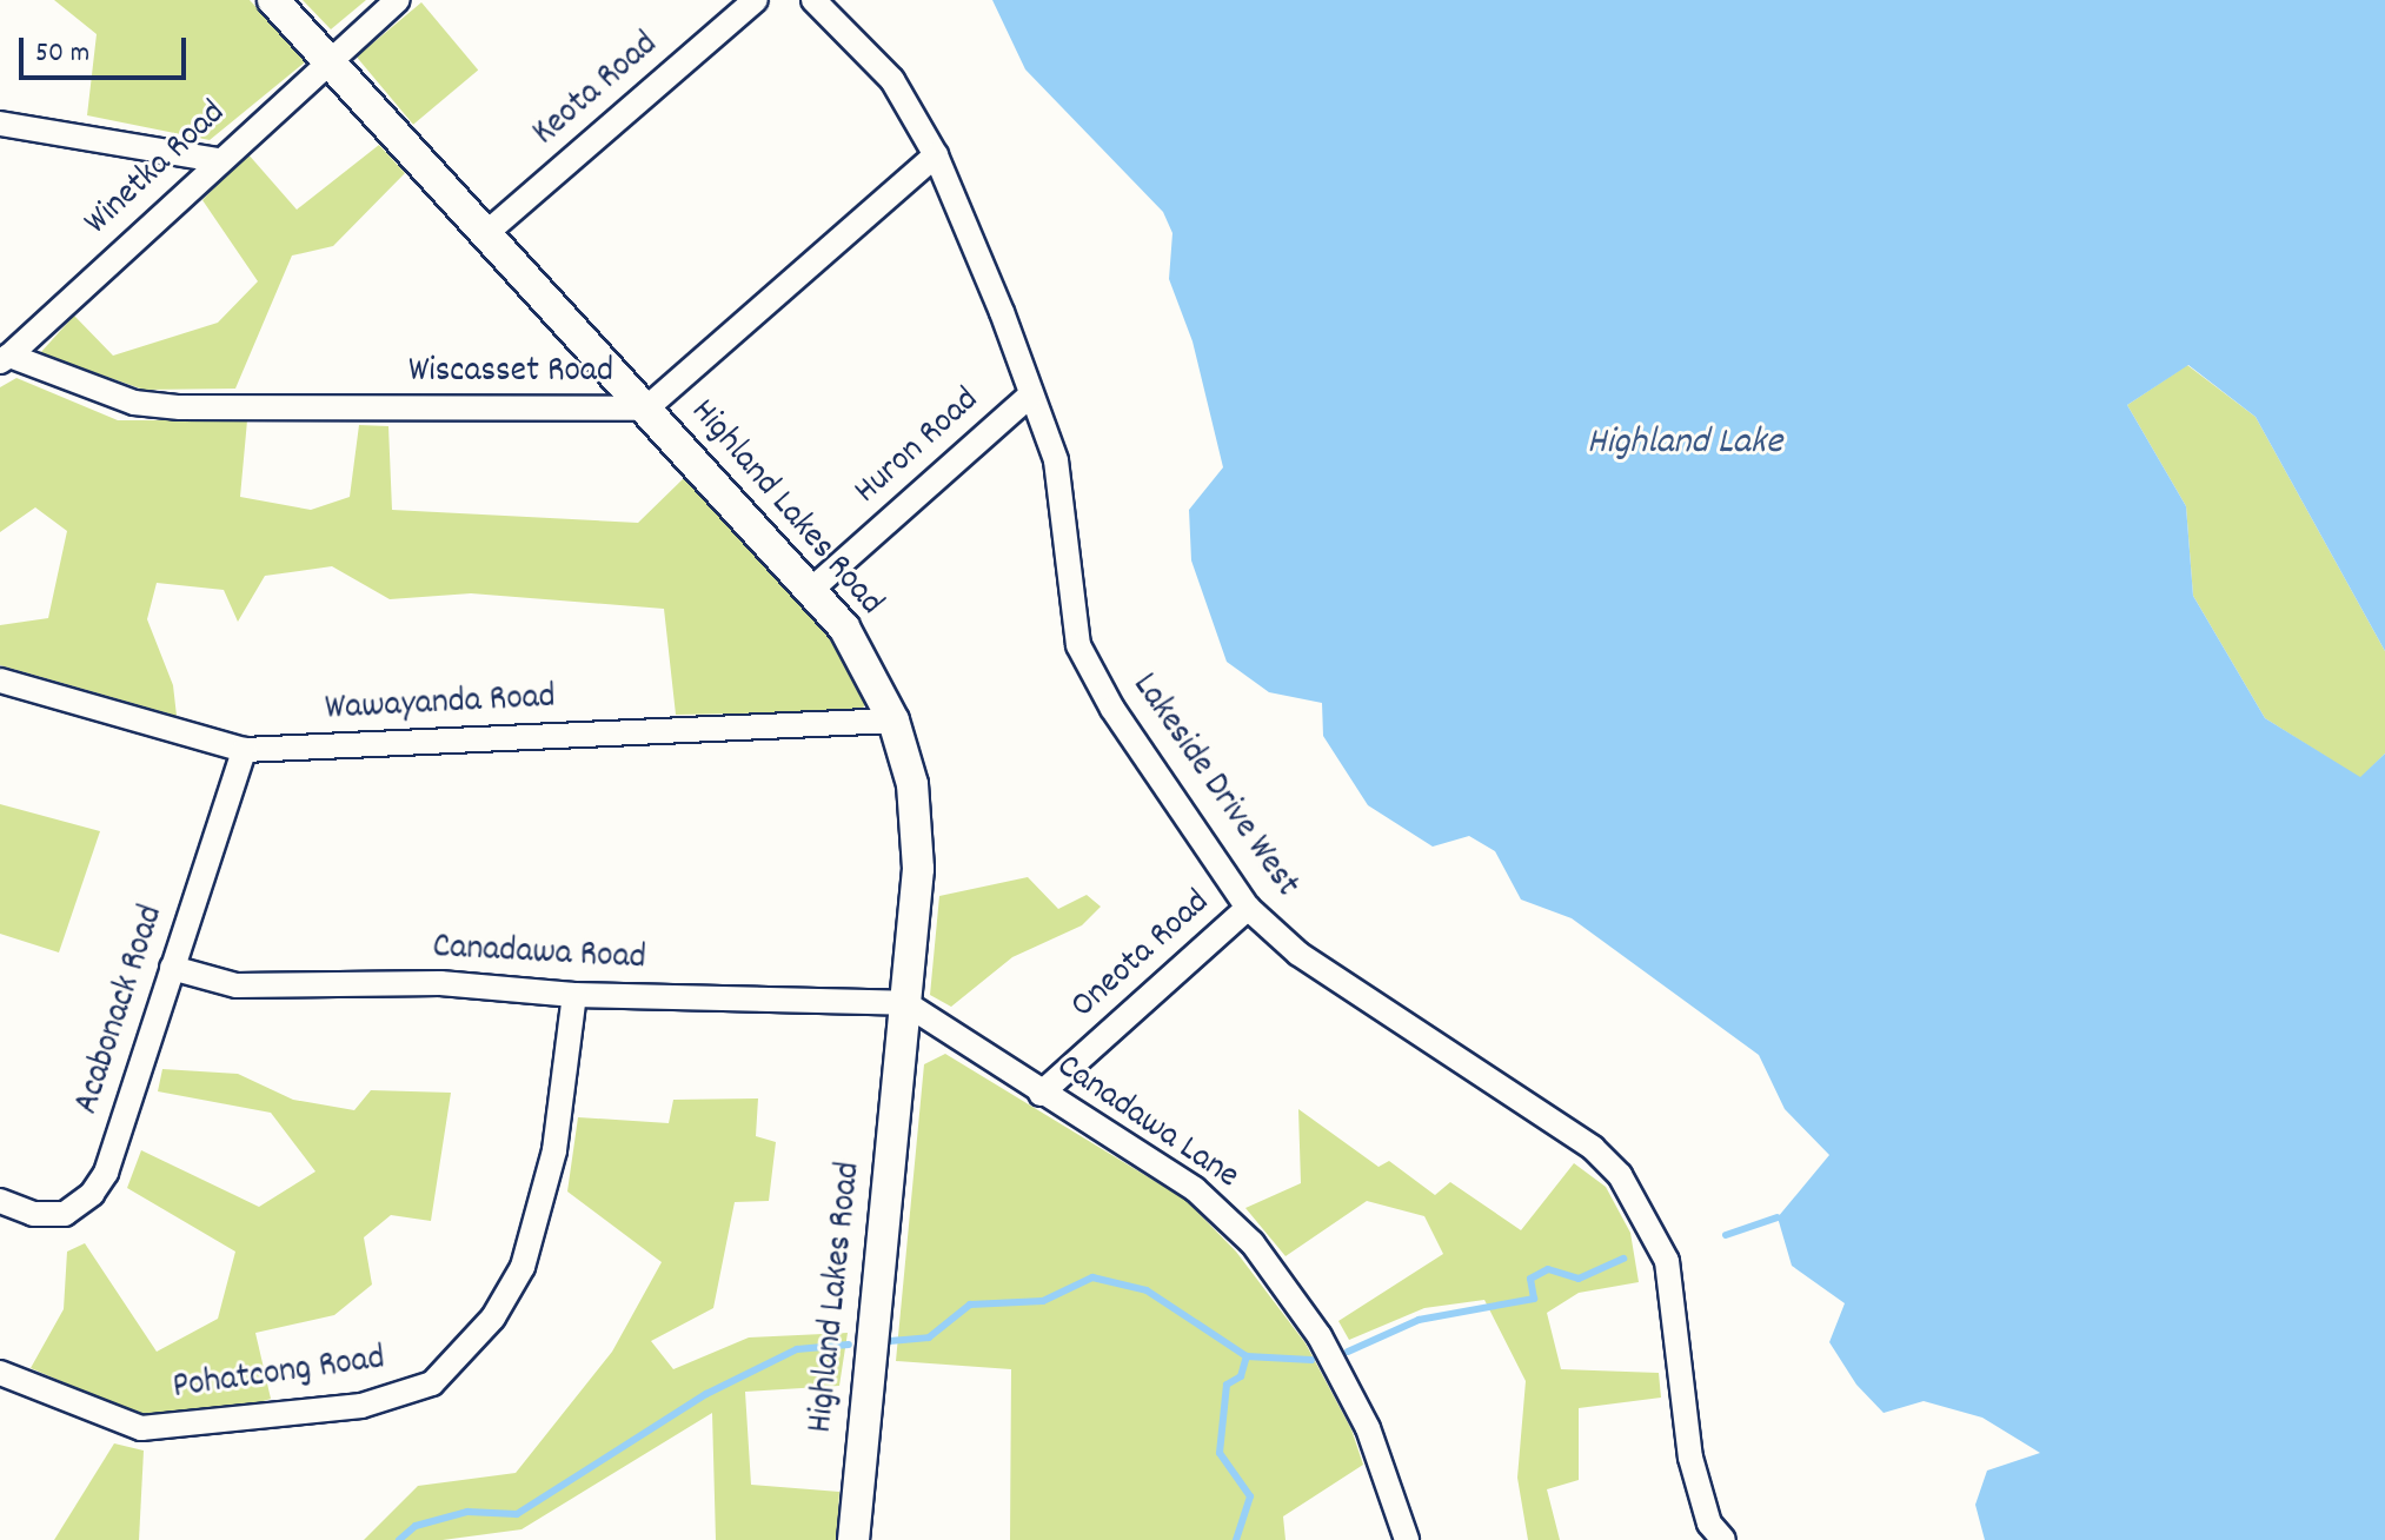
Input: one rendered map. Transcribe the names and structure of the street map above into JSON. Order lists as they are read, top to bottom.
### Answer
{
  "streets": {
    "street": [
      "Keota Road",
      "Winetka Road",
      "Wiscasset Road",
      "Huron Road",
      "Highland Lakes Road",
      "Wawayanda Road",
      "Lakeside Drive West",
      "Canadawa Road",
      "Oneota Road",
      "Acabonack Road",
      "Canadawa Lane",
      "Pohatcong Road"
    ]
  },
  "crossings": [
    ["Keota Road", "Highland Lakes Road"],
    ["Winetka Road", "Wiscasset Road"],
    ["Winetka Road", "Highland Lakes Road"],
    ["Wiscasset Road", "Highland Lakes Road"],
    ["Wiscasset Road", "Lakeside Drive West"],
    ["Huron Road", "Highland Lakes Road"],
    ["Huron Road", "Lakeside Drive West"],
    ["Highland Lakes Road", "Wawayanda Road"],
    ["Highland Lakes Road", "Canadawa Road"],
    ["Highland Lakes Road", "Canadawa Lane"],
    ["Wawayanda Road", "Acabonack Road"],
    ["Lakeside Drive West", "Oneota Road"],
    ["Canadawa Road", "Acabonack Road"],
    ["Canadawa Road", "Canadawa Lane"],
    ["Canadawa Road", "Pohatcong Road"],
    ["Oneota Road", "Canadawa Lane"]
  ],
  "water": ["Highland Lake"],
  "scale_bar": "50 m"
}
